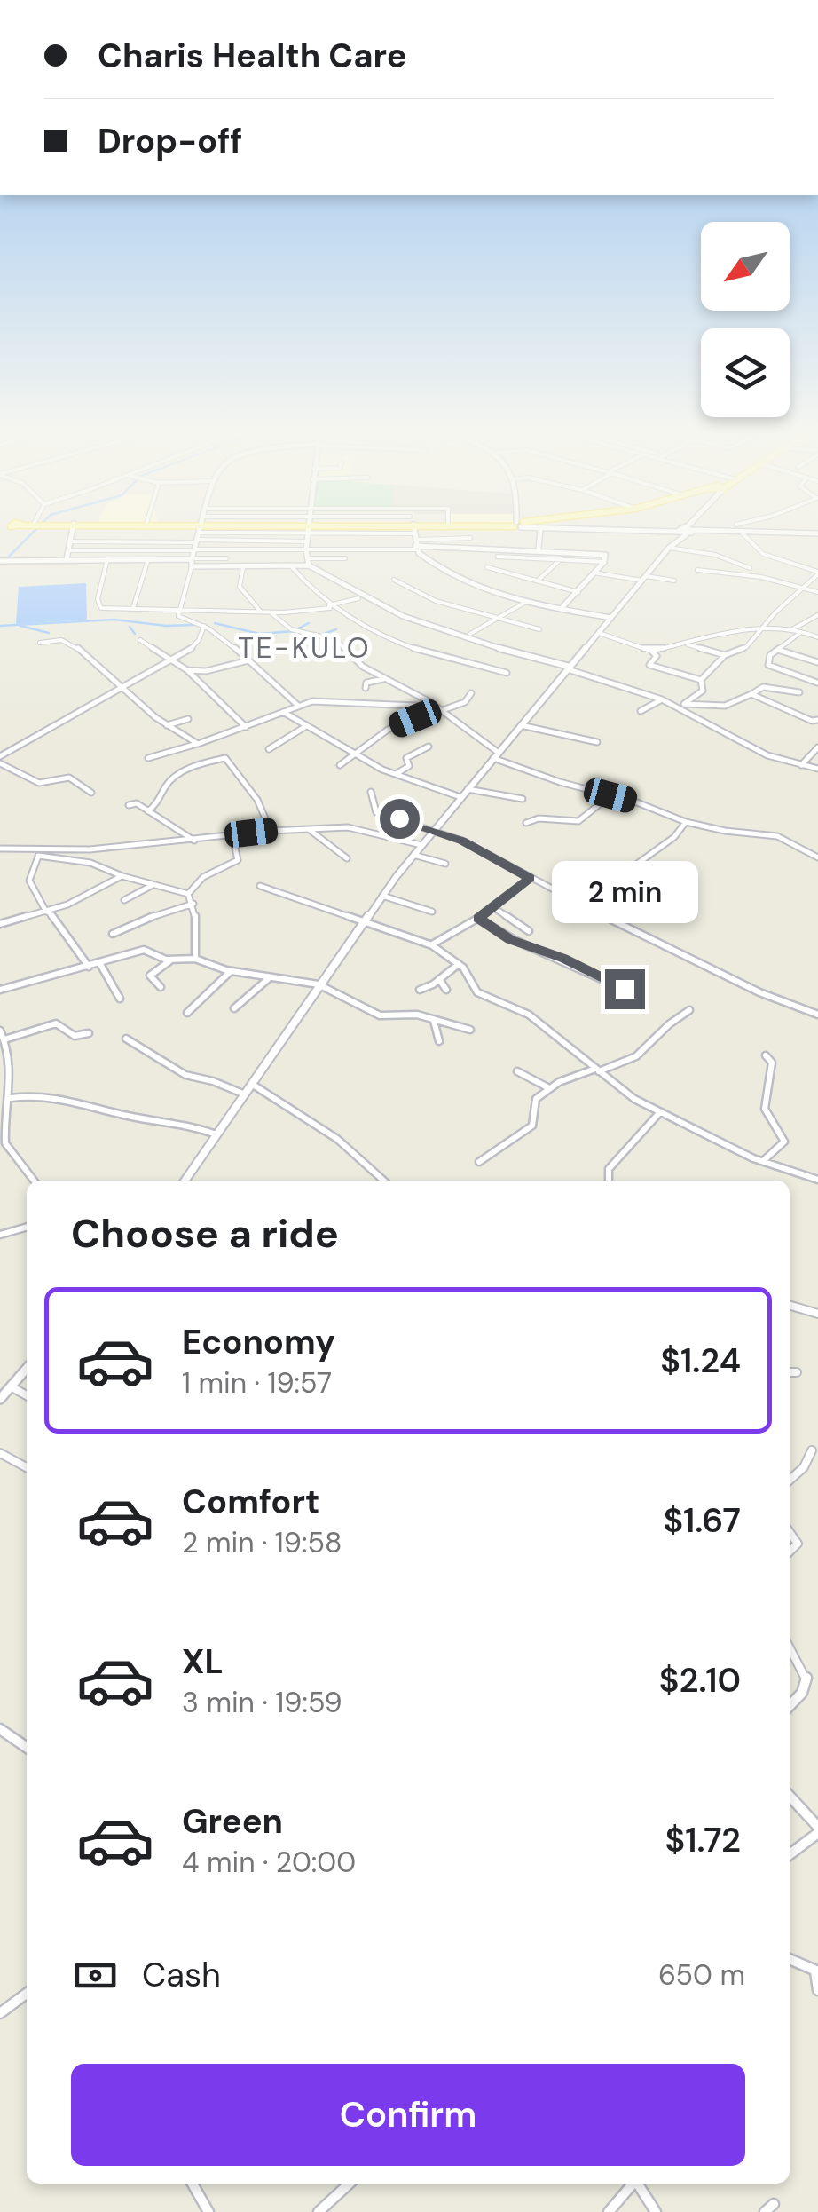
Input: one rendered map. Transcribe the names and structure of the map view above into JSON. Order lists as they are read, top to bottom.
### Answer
{
  "districts": ["TE-KULO"],
  "north": "bottom left",
  "page": {
    "banner": ["Charis Health Care", "Drop-off"],
    "bubble": "2 min",
    "heading": "Choose a ride",
    "list": [
      {
        "name": "Economy",
        "note": "1 min · 19:57",
        "value": "$1.24"
      },
      {
        "name": "Comfort",
        "note": "2 min · 19:58",
        "value": "$1.67"
      },
      {
        "name": "XL",
        "note": "3 min · 19:59",
        "value": "$2.10"
      },
      {
        "name": "Green",
        "note": "4 min · 20:00",
        "value": "$1.72"
      }
    ],
    "pay": ["Cash", "650 m"],
    "buttons": "Confirm"
  }
}
